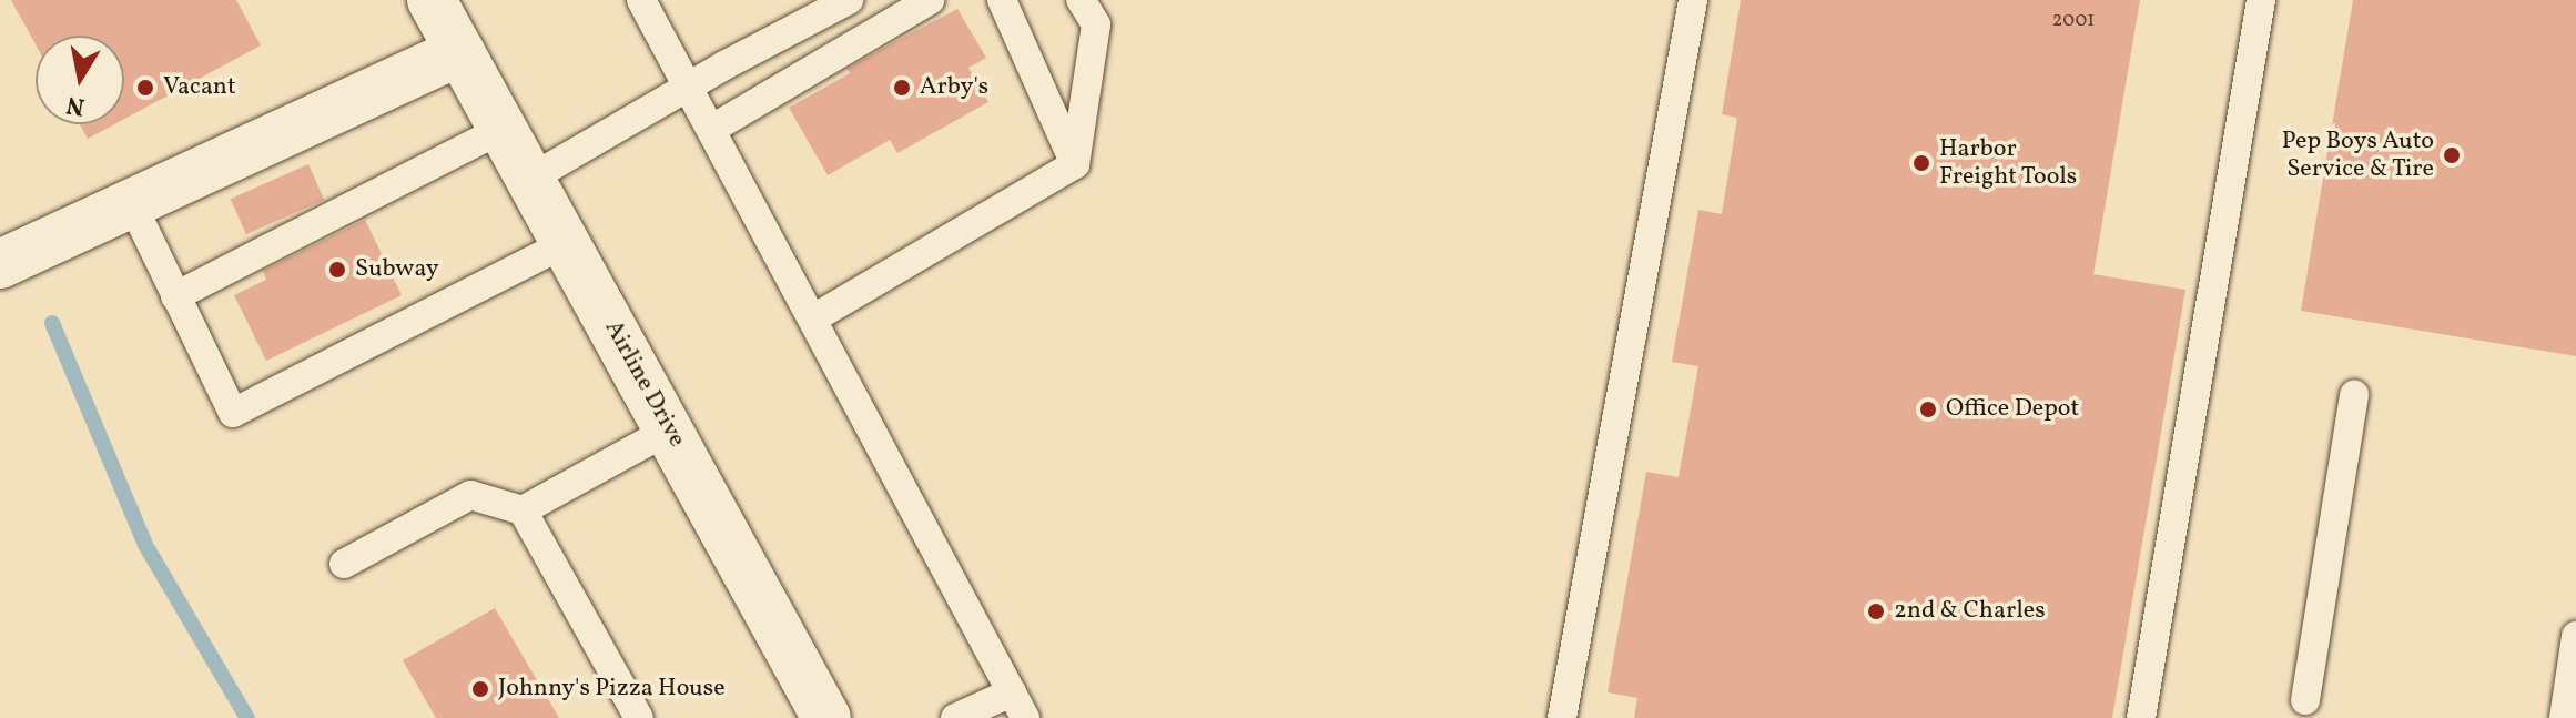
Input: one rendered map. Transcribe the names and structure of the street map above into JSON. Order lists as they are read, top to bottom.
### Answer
{
  "streets": {
    "main road": ["Airline Drive"]
  },
  "places": [
    "Vacant",
    "Arby's",
    "Pep Boys Auto Service & Tire",
    "Harbor Freight Tools",
    "Subway",
    "Office Depot",
    "2nd & Charles",
    "Johnny's Pizza House"
  ],
  "house_numbers": ["2001"],
  "north": "bottom"
}
